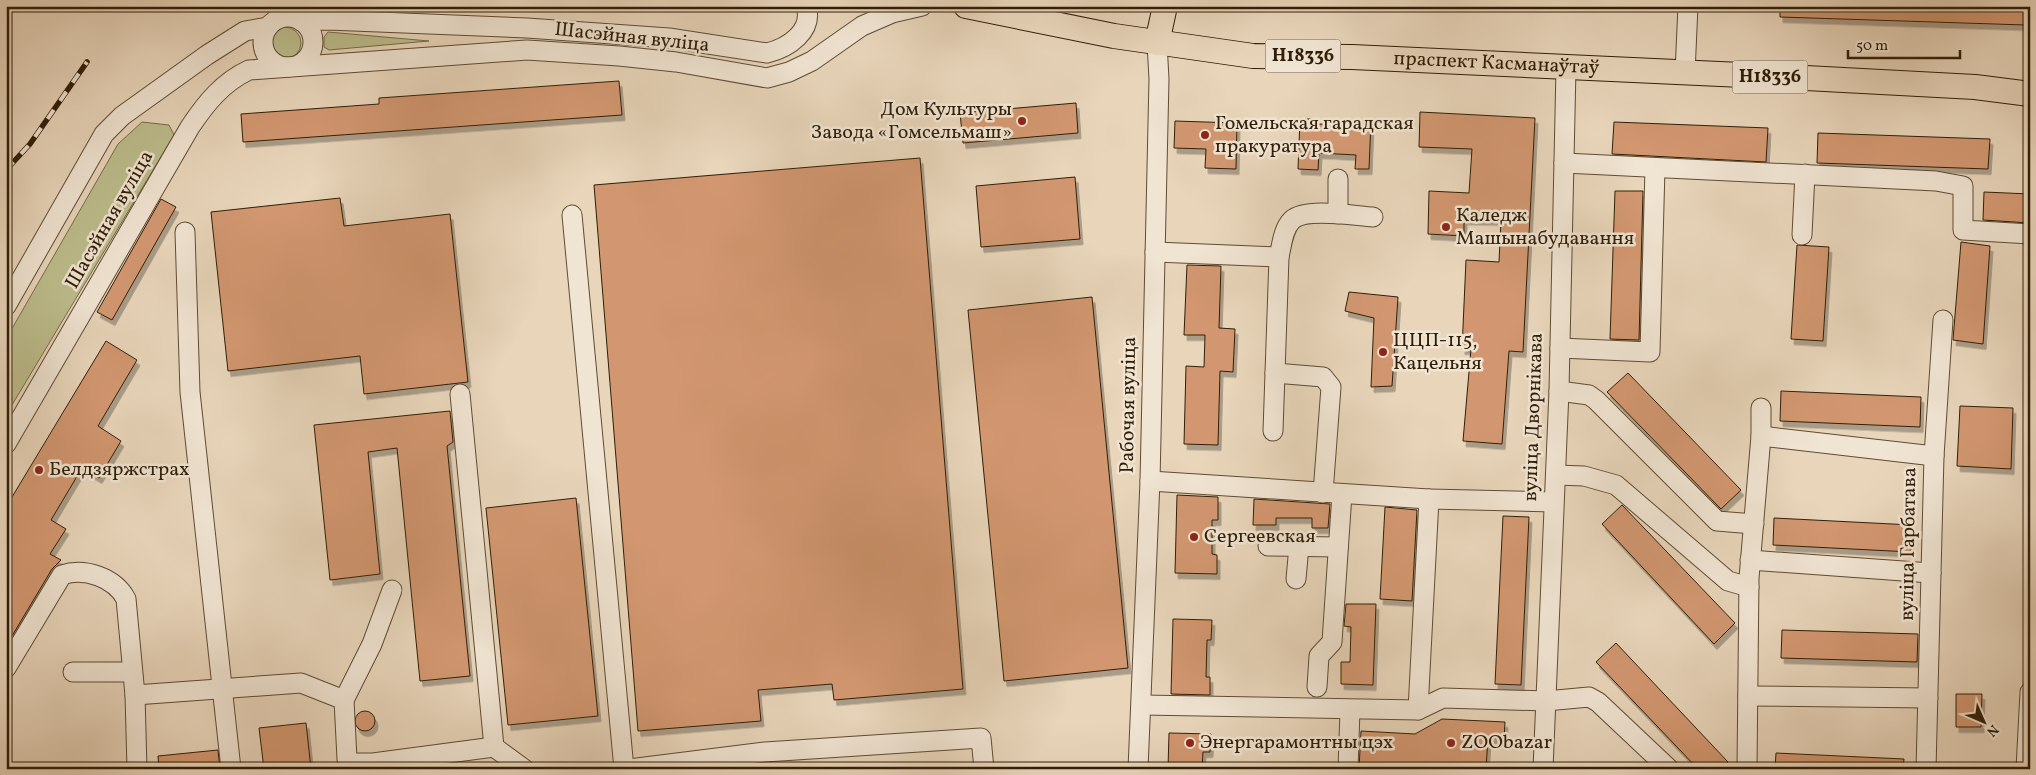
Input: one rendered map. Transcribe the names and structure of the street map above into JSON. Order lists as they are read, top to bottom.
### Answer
{
  "streets": {
    "main road": ["Н18336", "праспект Касманаўтаў"],
    "street": [
      "Шасэйная вуліца",
      "Рабочая вуліца",
      "вуліца Дворнікава",
      "вуліца Гарбатава"
    ]
  },
  "crossings": [
    ["праспект Касманаўтаў", "Рабочая вуліца"],
    ["праспект Касманаўтаў", "вуліца Дворнікава"]
  ],
  "places": [
    "Дом Культуры Завода «Гомсельмаш»",
    "Гомельская гарадская пракуратура",
    "Каледж Машынабудавання",
    "ЦЦП-115, Кацельня",
    "Белдзяржстрах",
    "Сергеевская",
    "Энергарамонтны цэх",
    "ZOObazar"
  ],
  "scale_bar": "50 m",
  "north": "bottom right"
}
